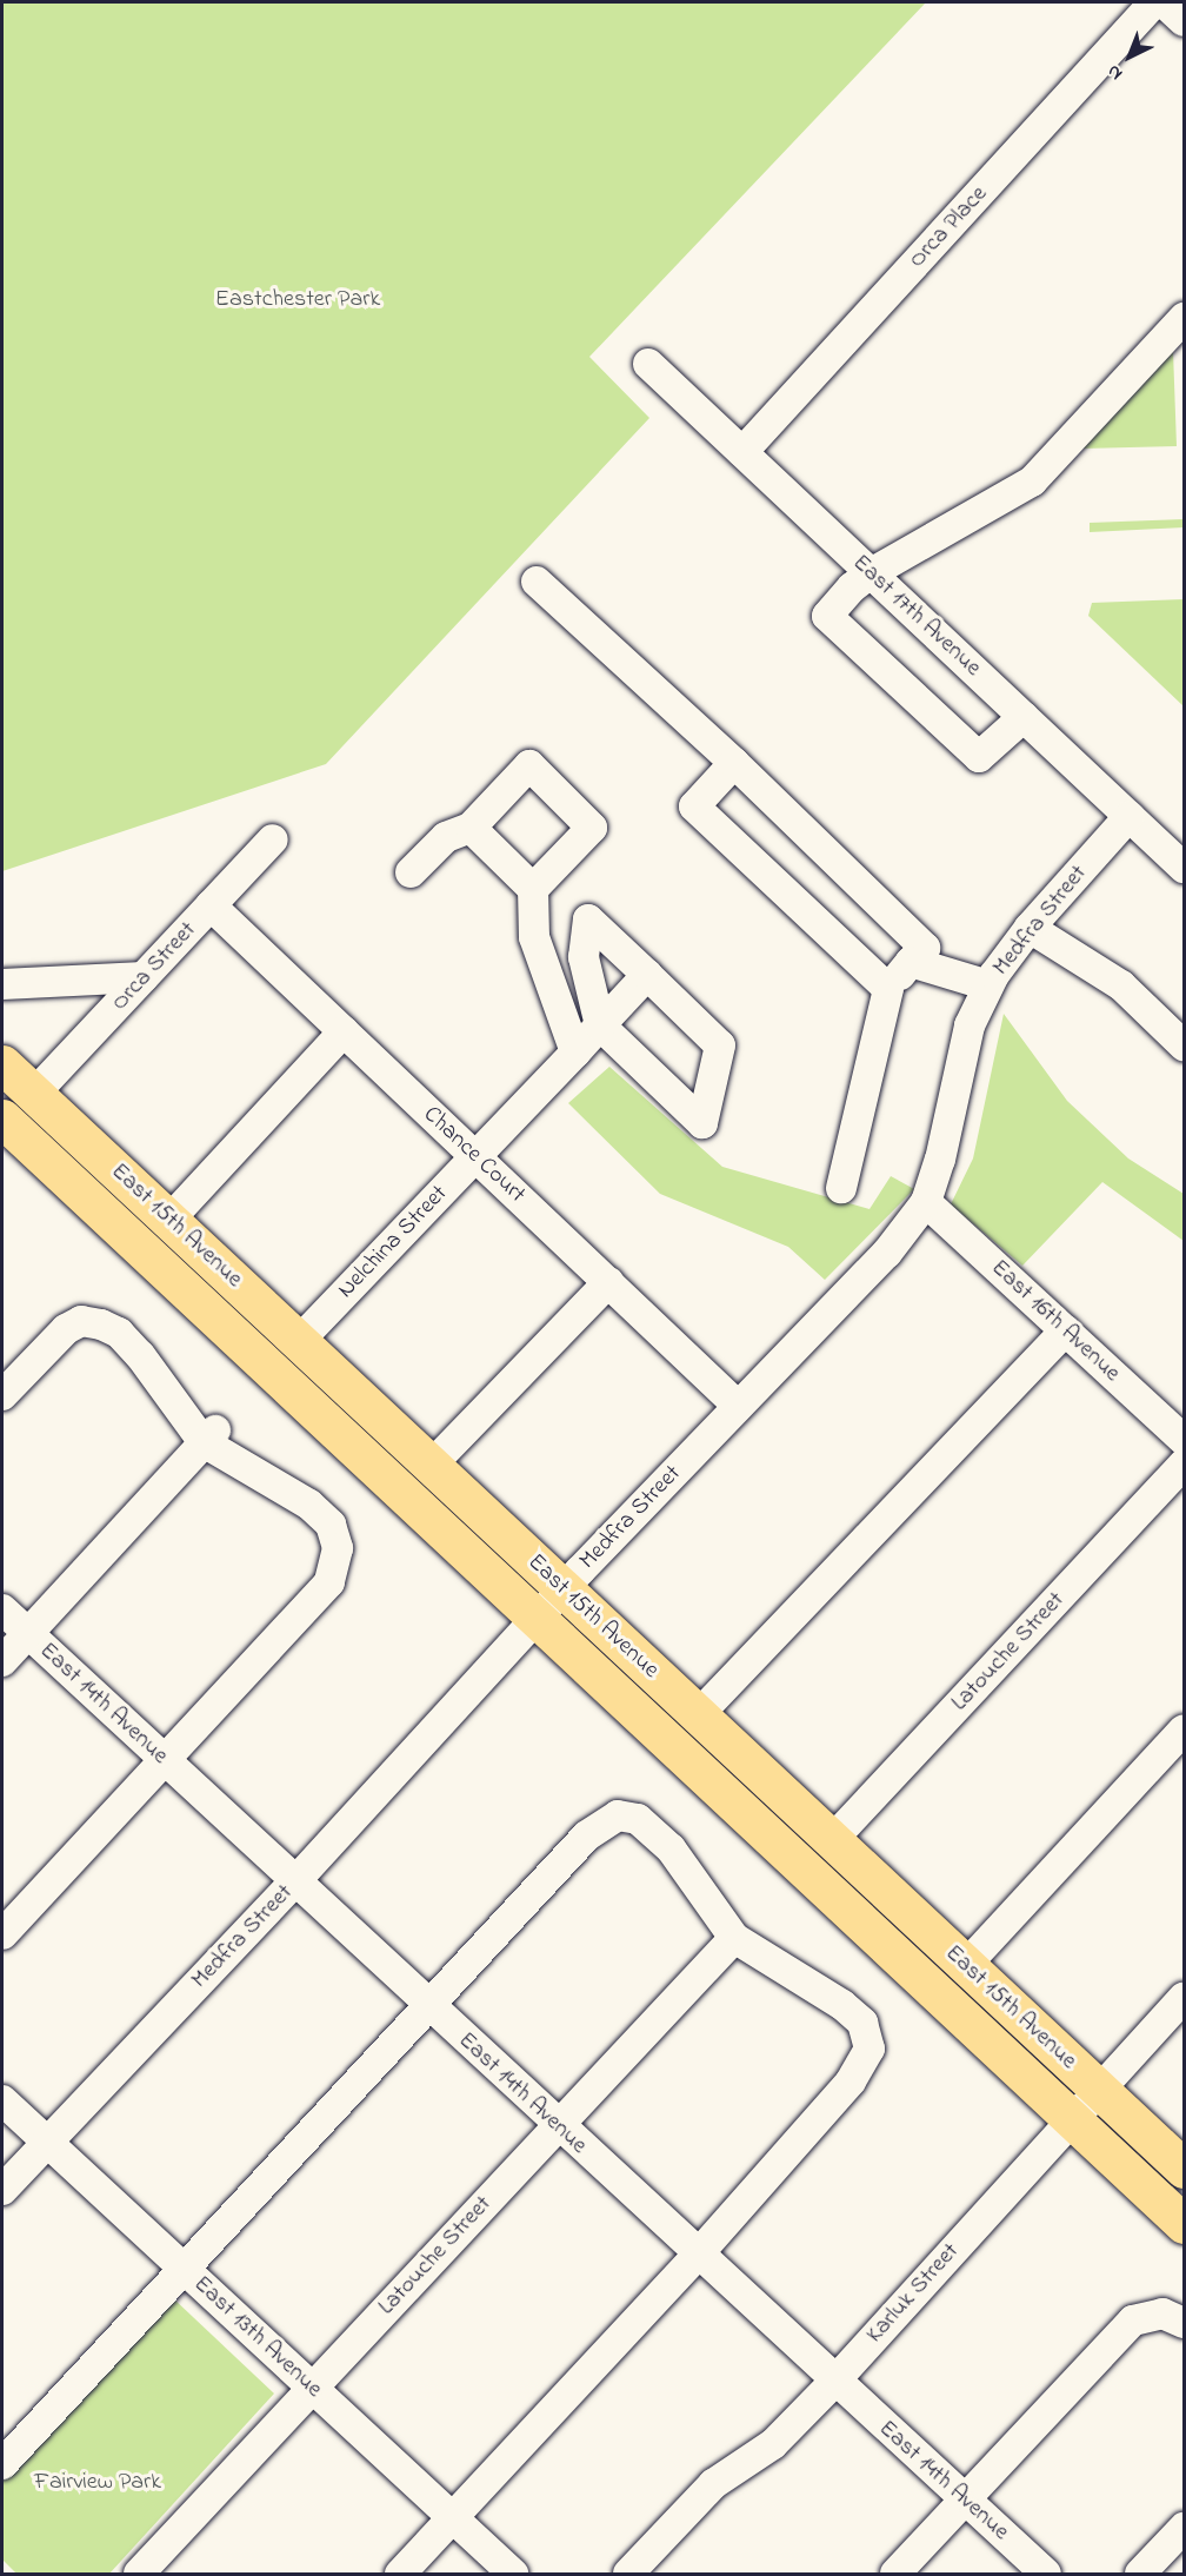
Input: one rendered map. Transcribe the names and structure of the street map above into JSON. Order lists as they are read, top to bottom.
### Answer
{
  "streets": {
    "main road": ["East 15th Avenue"],
    "street": [
      "Orca Place",
      "East 17th Avenue",
      "Medfra Street",
      "Orca Street",
      "Chance Court",
      "Nelchina Street",
      "East 16th Avenue",
      "Latouche Street",
      "East 14th Avenue",
      "Karluk Street",
      "East 13th Avenue"
    ]
  },
  "crossings": [
    ["Orca Place", "East 17th Avenue"],
    ["East 17th Avenue", "Medfra Street"],
    ["Medfra Street", "Chance Court"],
    ["Medfra Street", "East 15th Avenue"],
    ["Medfra Street", "East 16th Avenue"],
    ["Medfra Street", "East 14th Avenue"],
    ["Medfra Street", "East 13th Avenue"],
    ["Orca Street", "Chance Court"],
    ["Orca Street", "East 15th Avenue"],
    ["Chance Court", "Nelchina Street"],
    ["East 15th Avenue", "Nelchina Street"],
    ["East 15th Avenue", "Latouche Street"],
    ["East 15th Avenue", "Karluk Street"],
    ["Latouche Street", "East 14th Avenue"],
    ["Latouche Street", "East 13th Avenue"],
    ["East 14th Avenue", "Karluk Street"]
  ],
  "parks": ["Eastchester Park", "Fairview Park"],
  "north": "bottom left"
}
